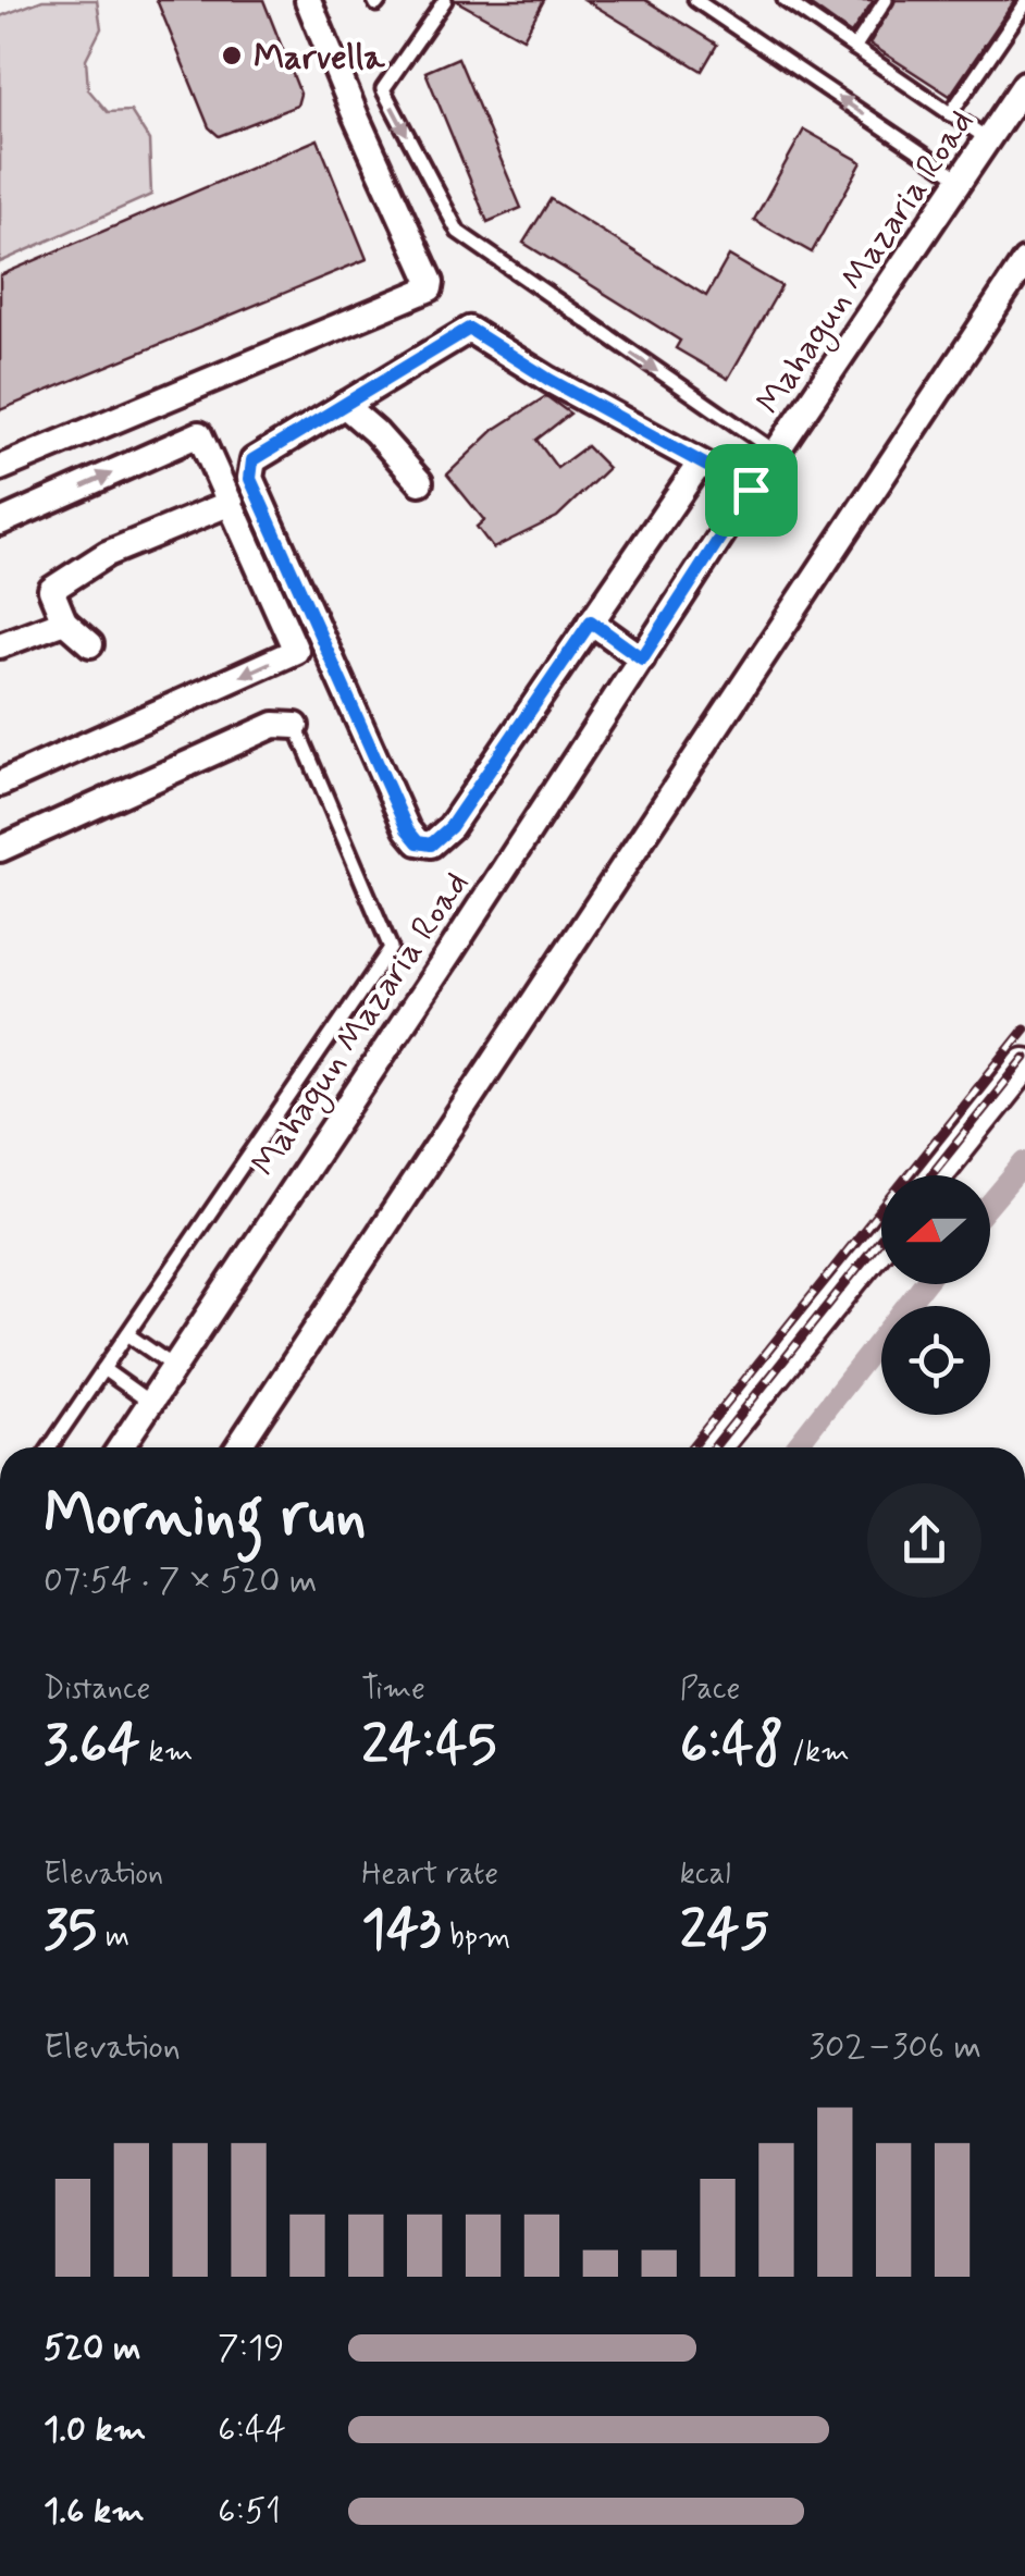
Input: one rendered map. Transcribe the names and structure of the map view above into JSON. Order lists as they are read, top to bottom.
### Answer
{
  "streets": {
    "street": ["Mahagun Mazaria Road"]
  },
  "places": ["Marvella"],
  "north": "left",
  "page": {
    "heading": ["Morning run", "07:54 · 7 × 520 m"],
    "stats": [
      ["Distance", "3.64 km"],
      ["Time", "24:45"],
      ["Pace", "6:48 /km"],
      ["Elevation", "35 m"],
      ["Heart rate", "143 bpm"],
      ["kcal", "245"]
    ],
    "chart": ["Elevation", "302–306 m"],
    "list": [
      {
        "name": "520 m",
        "note": "7:19"
      },
      {
        "name": "1.0 km",
        "note": "6:44"
      },
      {
        "name": "1.6 km",
        "note": "6:51"
      }
    ]
  }
}
